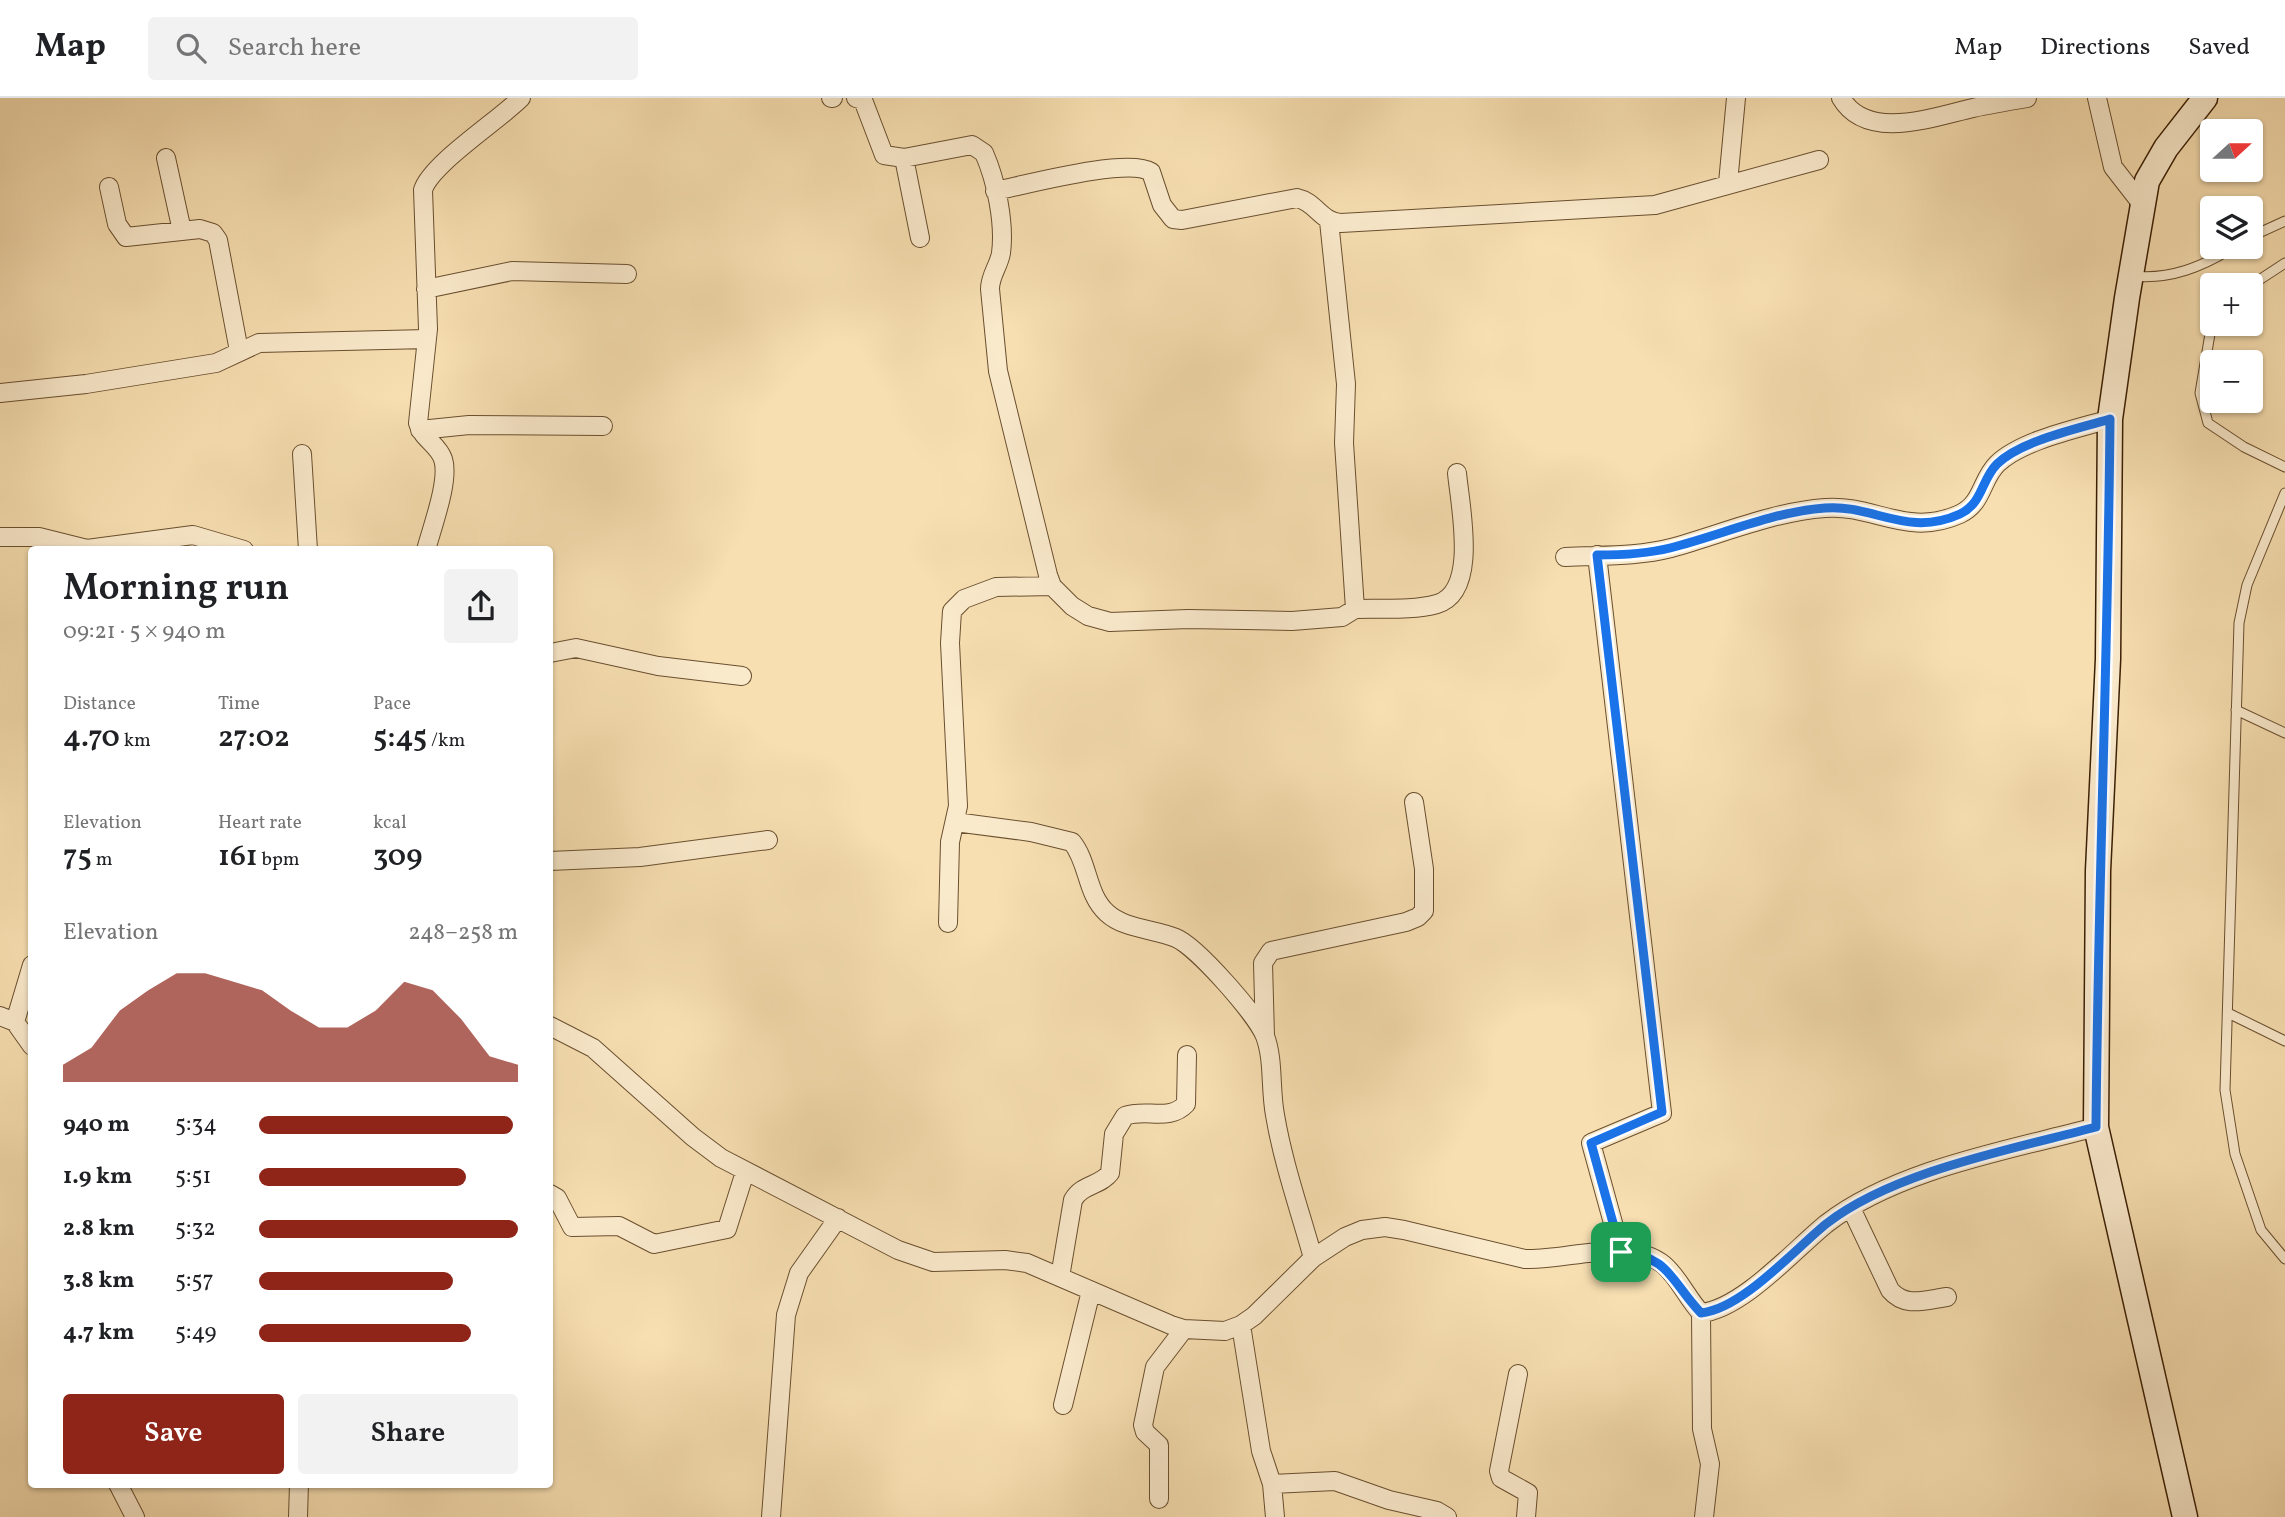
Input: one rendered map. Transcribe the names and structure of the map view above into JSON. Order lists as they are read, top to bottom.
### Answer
{
  "north": "right",
  "page": {
    "header": "Map",
    "search": "Search here",
    "nav": ["Map", "Directions", "Saved"],
    "map_buttons": ["+", "−"],
    "heading": ["Morning run", "09:21 · 5 × 940 m"],
    "stats": [
      ["Distance", "4.70 km"],
      ["Time", "27:02"],
      ["Pace", "5:45 /km"],
      ["Elevation", "75 m"],
      ["Heart rate", "161 bpm"],
      ["kcal", "309"]
    ],
    "chart": ["Elevation", "248–258 m"],
    "list": [
      {
        "name": "940 m",
        "note": "5:34"
      },
      {
        "name": "1.9 km",
        "note": "5:51"
      },
      {
        "name": "2.8 km",
        "note": "5:32"
      },
      {
        "name": "3.8 km",
        "note": "5:57"
      },
      {
        "name": "4.7 km",
        "note": "5:49"
      }
    ],
    "buttons": ["Save", "Share"]
  }
}
